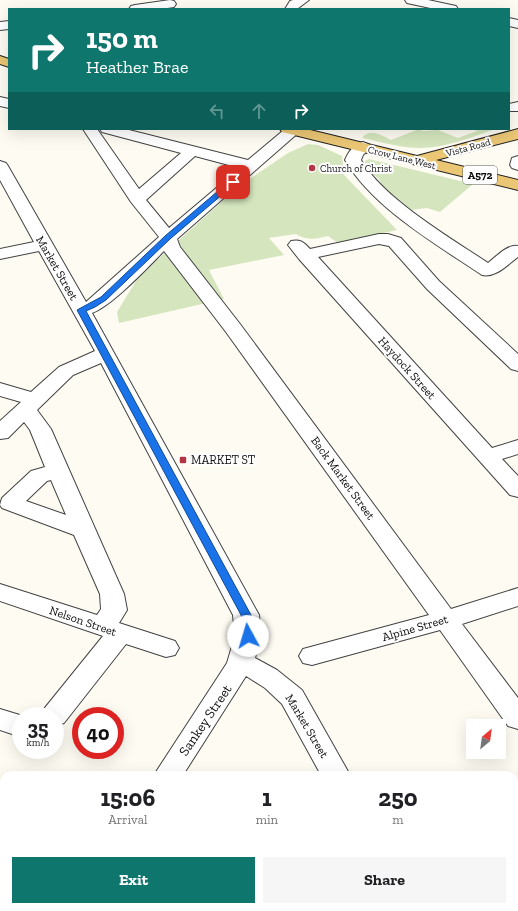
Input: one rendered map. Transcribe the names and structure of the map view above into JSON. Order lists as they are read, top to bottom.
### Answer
{
  "streets": {
    "main road": ["Vista Road", "Crow Lane West", "A572"],
    "street": [
      "Market Street",
      "Haydock Street",
      "Back Market Street",
      "Nelson Street",
      "Alpine Street",
      "Sankey Street"
    ]
  },
  "crossings": [
    ["Vista Road", "Crow Lane West"],
    ["Market Street", "Sankey Street"],
    ["Back Market Street", "Alpine Street"]
  ],
  "places": {
    "other": ["Church of Christ"],
    "transit": ["MARKET ST"]
  },
  "north": "top right",
  "page": {
    "turn": ["150 m", "Heather Brae"],
    "speed": "35 km/h",
    "limit": "40",
    "eta": [
      "15:06",
      "Arrival",
      "1",
      "min",
      "250",
      "m"
    ],
    "buttons": ["Exit", "Share"]
  }
}
